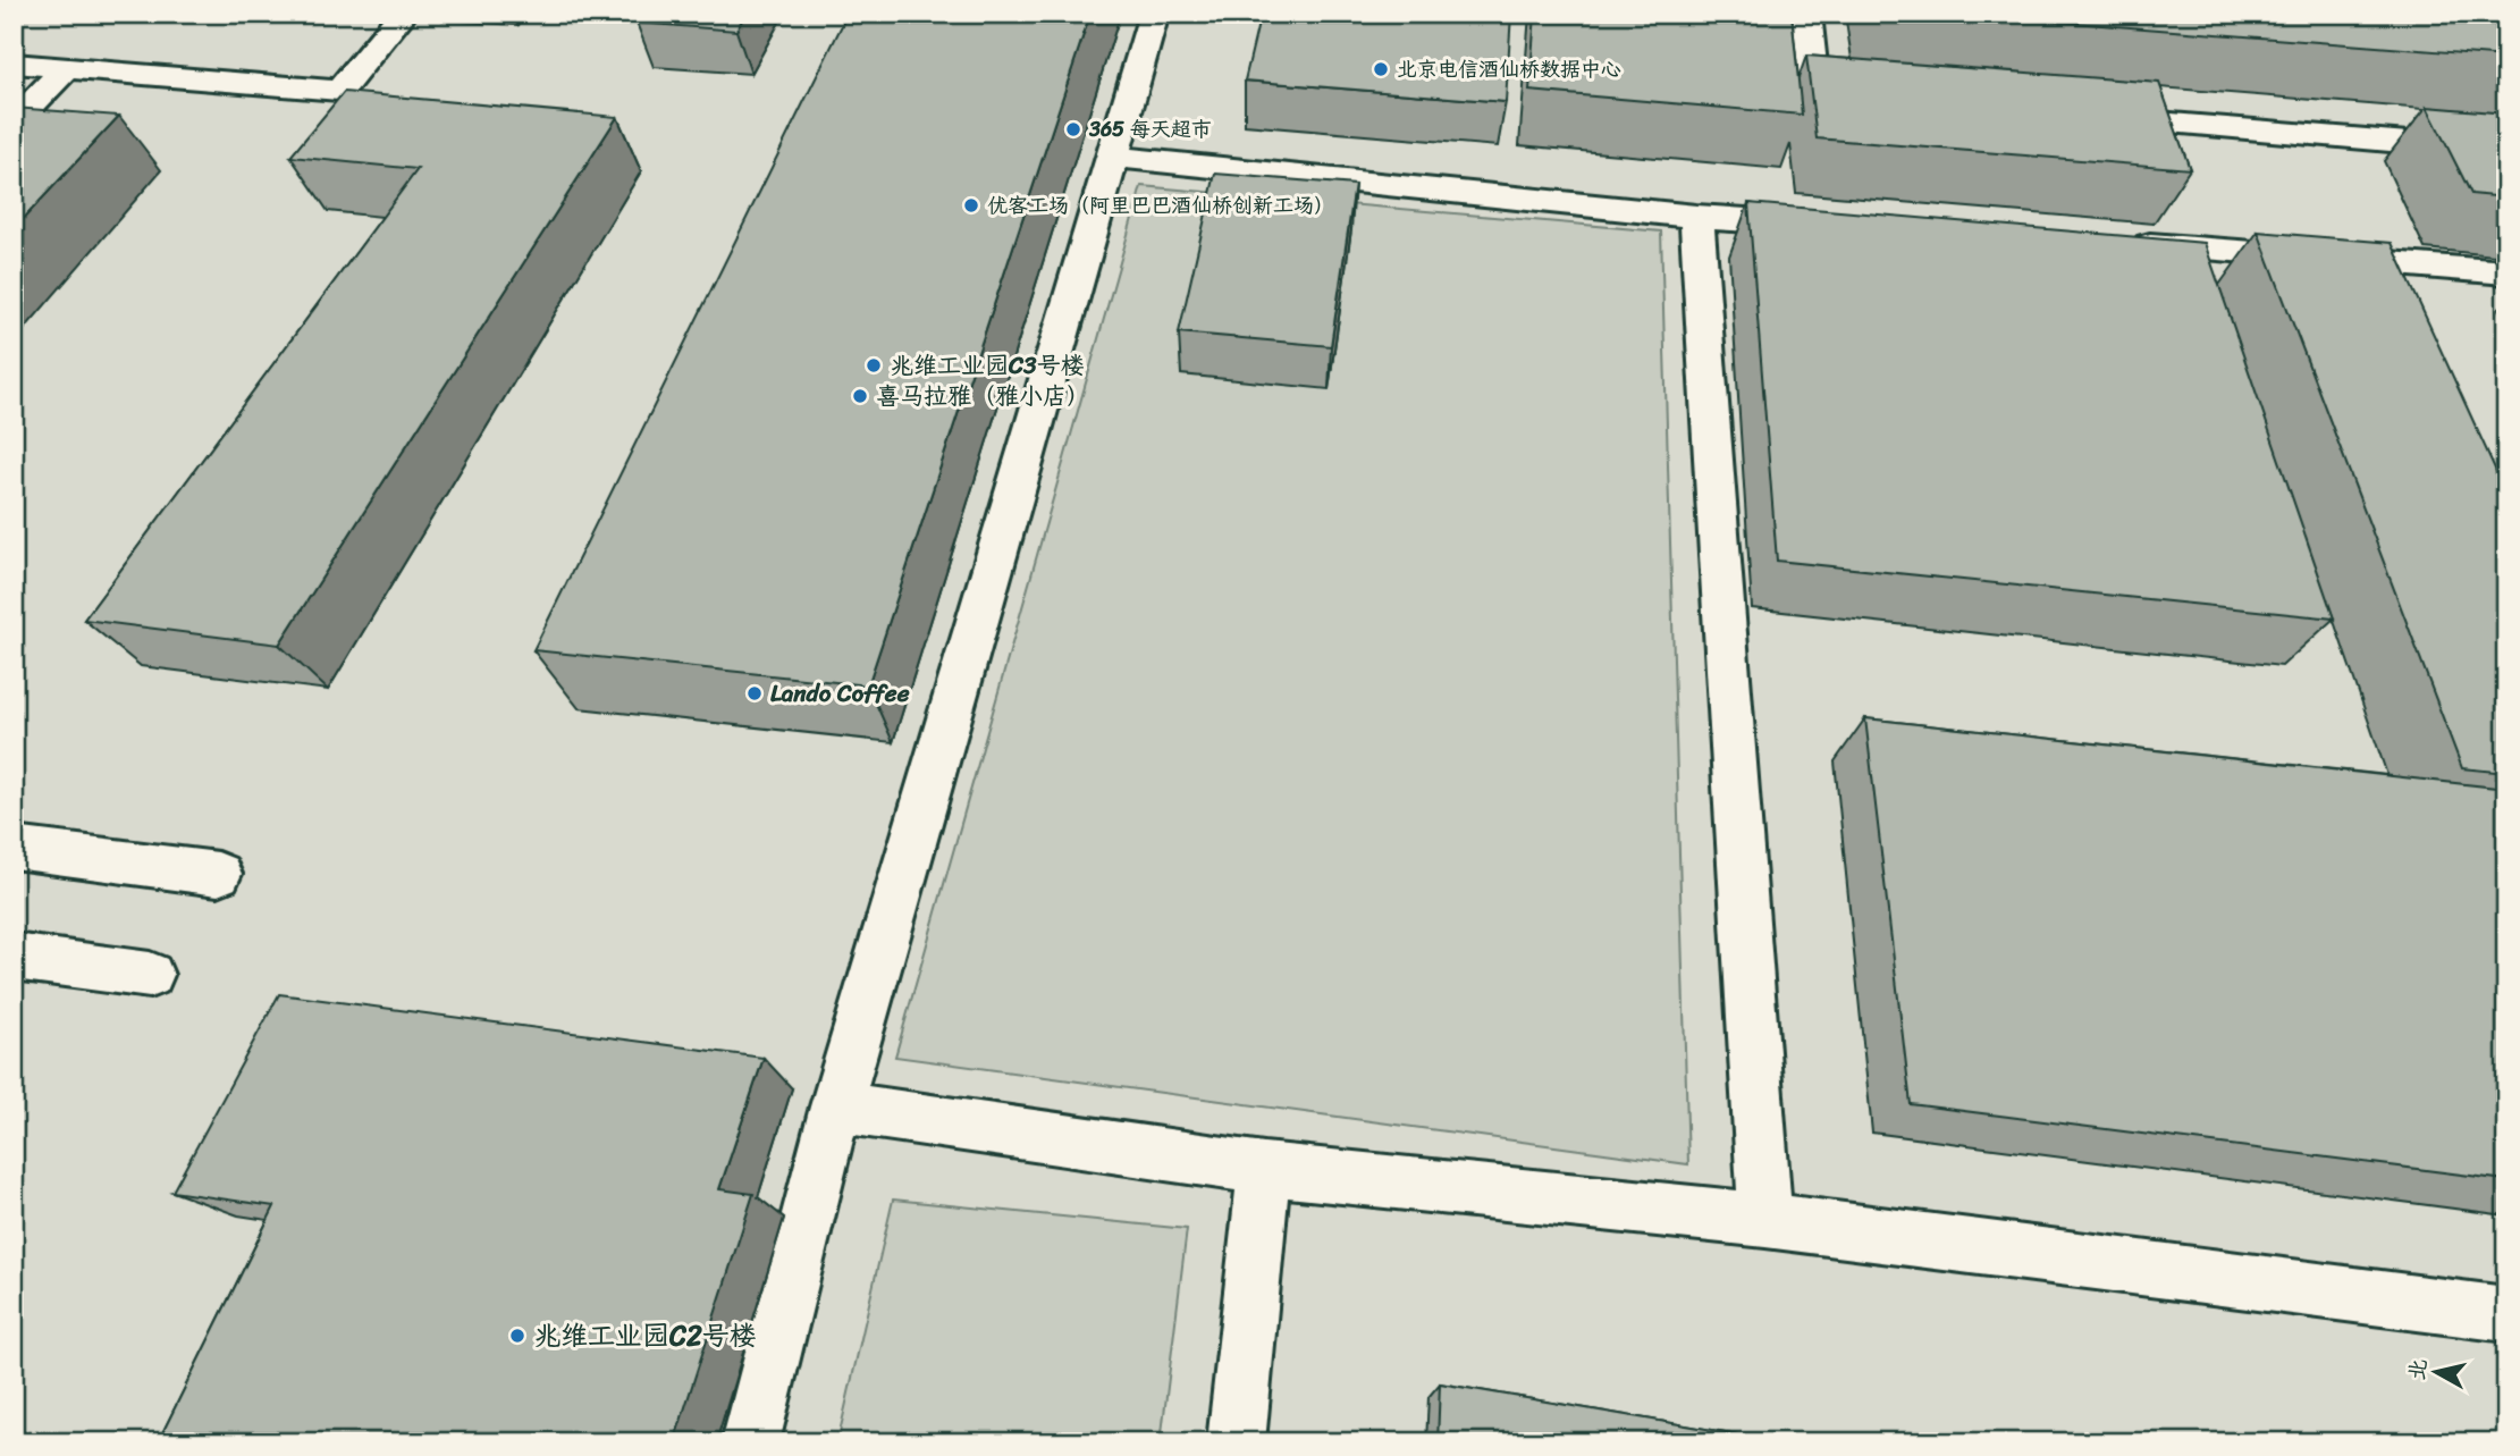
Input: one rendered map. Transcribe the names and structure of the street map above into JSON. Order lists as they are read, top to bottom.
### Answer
{
  "places": [
    "北京电信酒仙桥数据中心",
    "365 每天超市",
    "优客工场（阿里巴巴酒仙桥创新工场）",
    "兆维工业园C3号楼",
    "喜马拉雅（雅小店）",
    "Lando Coffee",
    "兆维工业园C2号楼"
  ],
  "north": "left"
}
